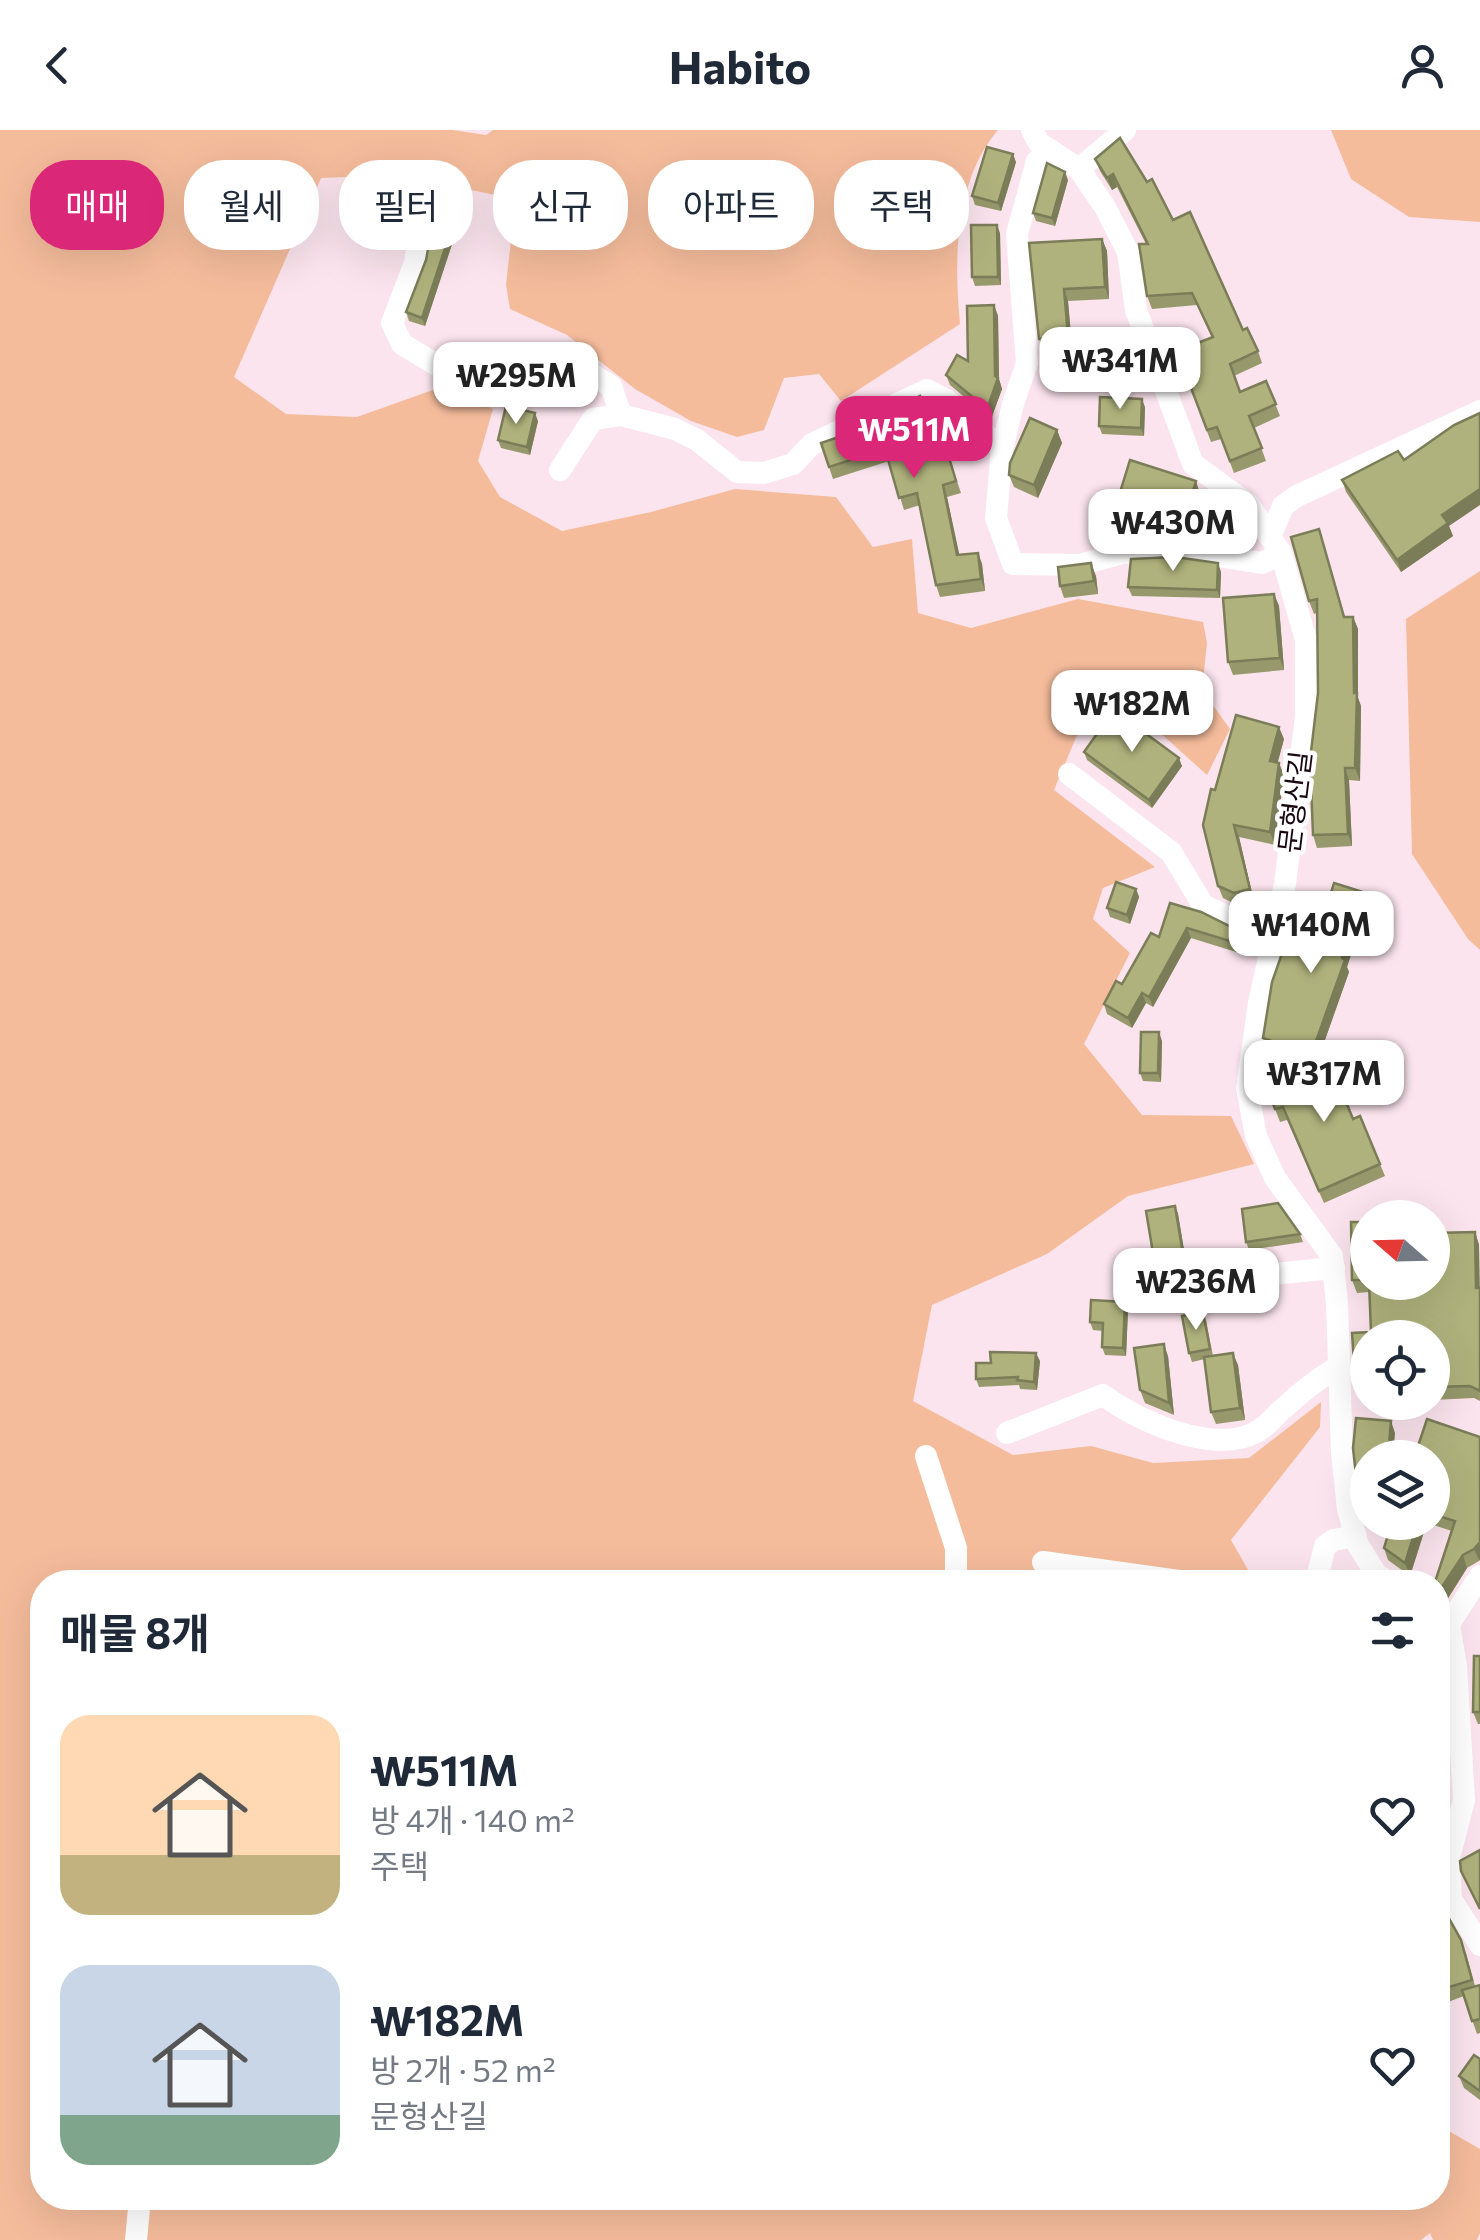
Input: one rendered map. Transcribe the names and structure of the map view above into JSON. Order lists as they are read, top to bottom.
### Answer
{
  "streets": {
    "street": ["문형산길"]
  },
  "north": "left",
  "page": {
    "header": "Habito",
    "chip": [
      "매매",
      "월세",
      "필터",
      "신규",
      "아파트",
      "주택"
    ],
    "price": [
      "₩341M",
      "₩295M",
      "₩511M",
      "₩430M",
      "₩182M",
      "₩140M",
      "₩317M",
      "₩236M"
    ],
    "heading": "매물 8개",
    "list": [
      {
        "name": "₩511M",
        "note": "방 4개 · 140 m² · 주택"
      },
      {
        "name": "₩182M",
        "note": "방 2개 · 52 m² · 문형산길"
      }
    ]
  }
}
